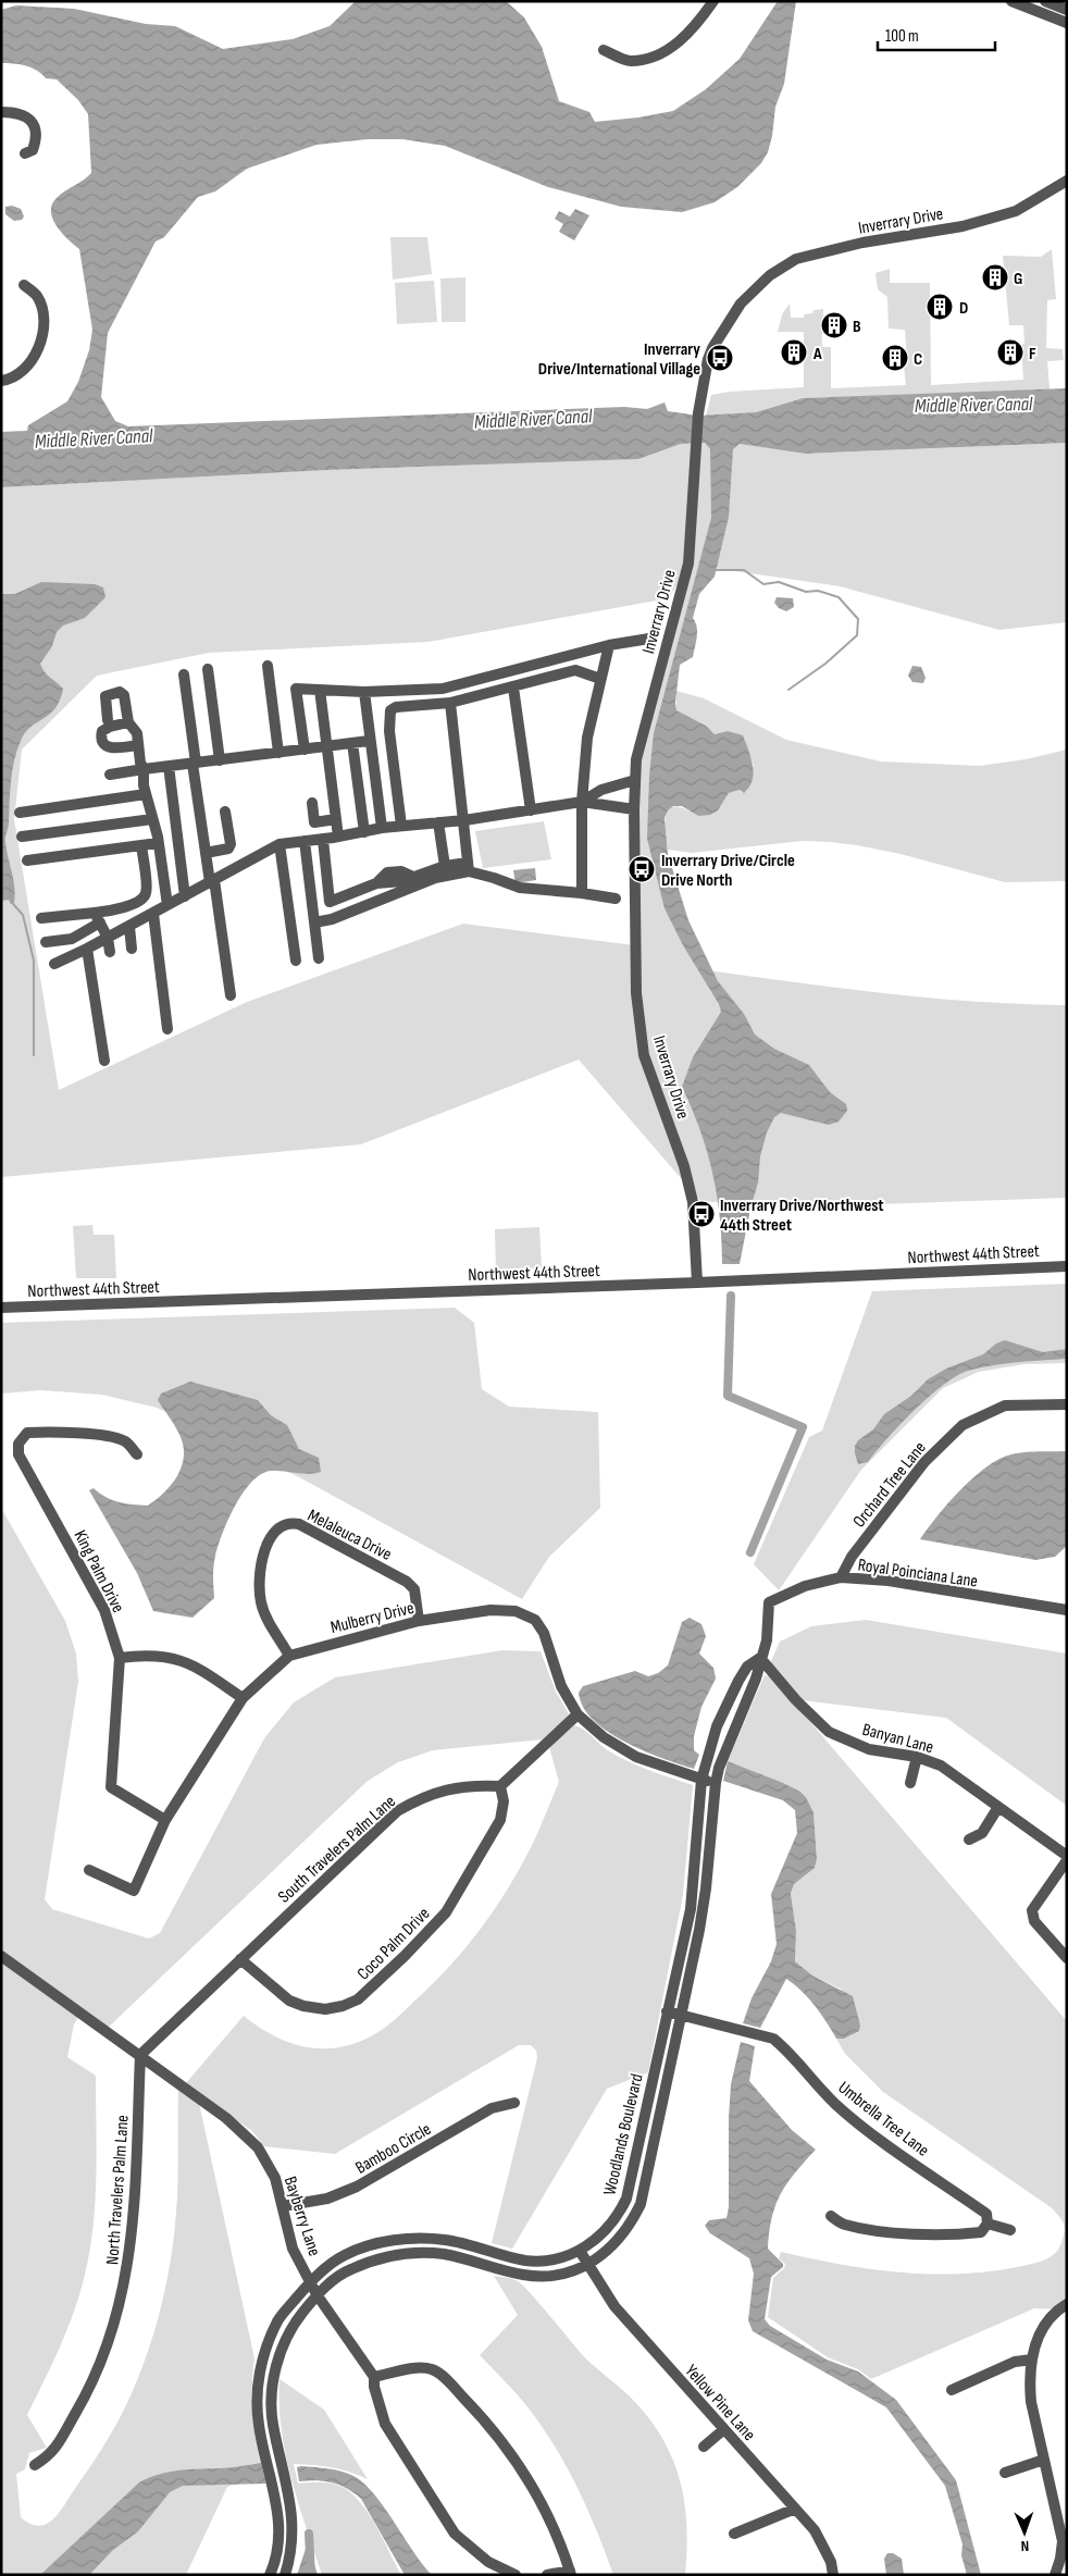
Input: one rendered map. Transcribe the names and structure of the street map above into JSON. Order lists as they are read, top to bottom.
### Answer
{
  "streets": {
    "street": [
      "Inverrary Drive",
      "Northwest 44th Street",
      "Orchard Tree Lane",
      "Melaleuca Drive",
      "King Palm Drive",
      "Royal Poinciana Lane",
      "Mulberry Drive",
      "Banyan Lane",
      "South Travelers Palm Lane",
      "Coco Palm Drive",
      "Umbrella Tree Lane",
      "Woodlands Boulevard",
      "Bamboo Circle",
      "North Travelers Palm Lane",
      "Bayberry Lane",
      "Yellow Pine Lane"
    ]
  },
  "crossings": [
    ["Inverrary Drive", "Northwest 44th Street"],
    ["Orchard Tree Lane", "Royal Poinciana Lane"],
    ["Melaleuca Drive", "Mulberry Drive"],
    ["King Palm Drive", "Mulberry Drive"],
    ["Royal Poinciana Lane", "Woodlands Boulevard"],
    ["Mulberry Drive", "Woodlands Boulevard"],
    ["Banyan Lane", "Woodlands Boulevard"],
    ["South Travelers Palm Lane", "Coco Palm Drive"],
    ["South Travelers Palm Lane", "North Travelers Palm Lane"],
    ["South Travelers Palm Lane", "Bayberry Lane"],
    ["Umbrella Tree Lane", "Woodlands Boulevard"],
    ["Woodlands Boulevard", "Bayberry Lane"],
    ["Woodlands Boulevard", "Yellow Pine Lane"],
    ["Bamboo Circle", "Bayberry Lane"],
    ["North Travelers Palm Lane", "Bayberry Lane"]
  ],
  "water": ["Middle River Canal"],
  "places": {
    "building": [
      "G",
      "D",
      "B",
      "A",
      "F",
      "C"
    ],
    "bus stop": ["Inverrary Drive/International Village", "Inverrary Drive/Circle Drive North", "Inverrary Drive/Northwest 44th Street"]
  },
  "scale_bar": "100 m",
  "north": "bottom"
}
